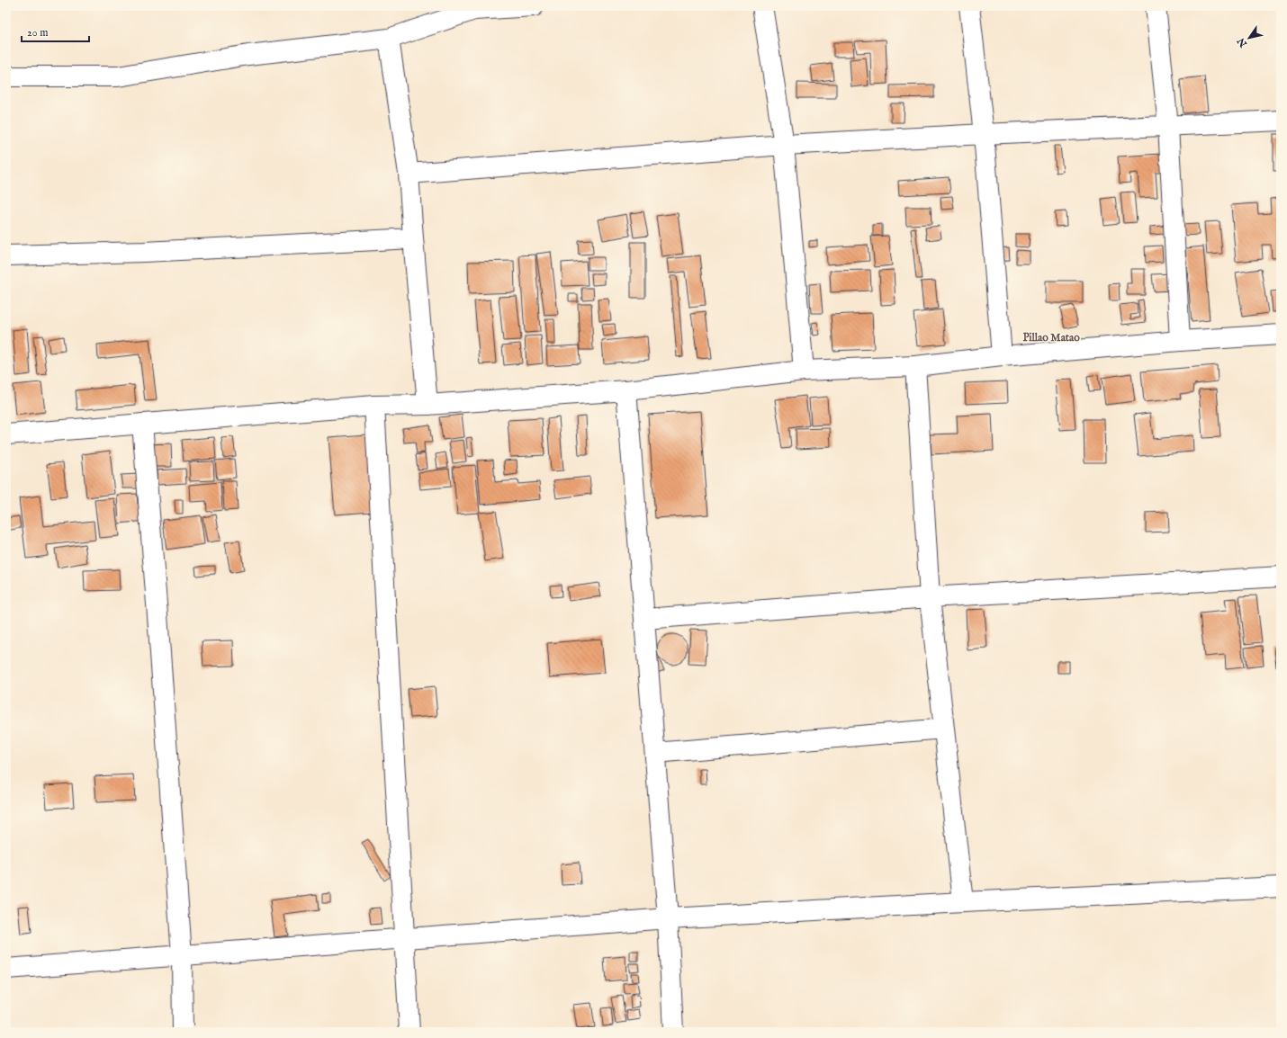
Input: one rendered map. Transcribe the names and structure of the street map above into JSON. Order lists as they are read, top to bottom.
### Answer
{
  "districts": ["Pillao Matao"],
  "scale_bar": "20 m",
  "north": "bottom left"
}
